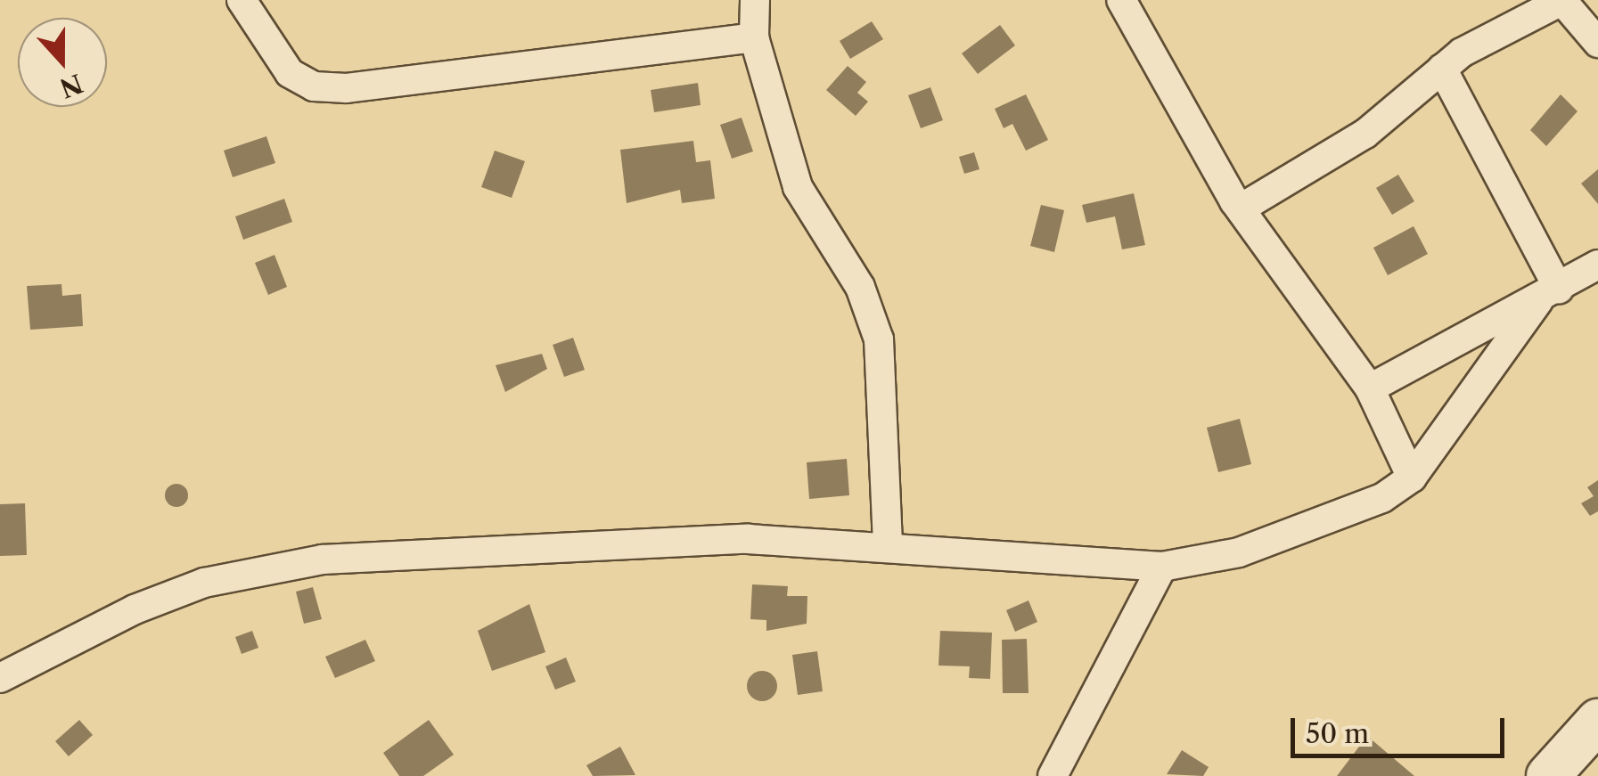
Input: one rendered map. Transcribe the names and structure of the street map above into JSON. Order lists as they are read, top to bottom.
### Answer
{
  "scale_bar": "50 m",
  "north": "bottom"
}
